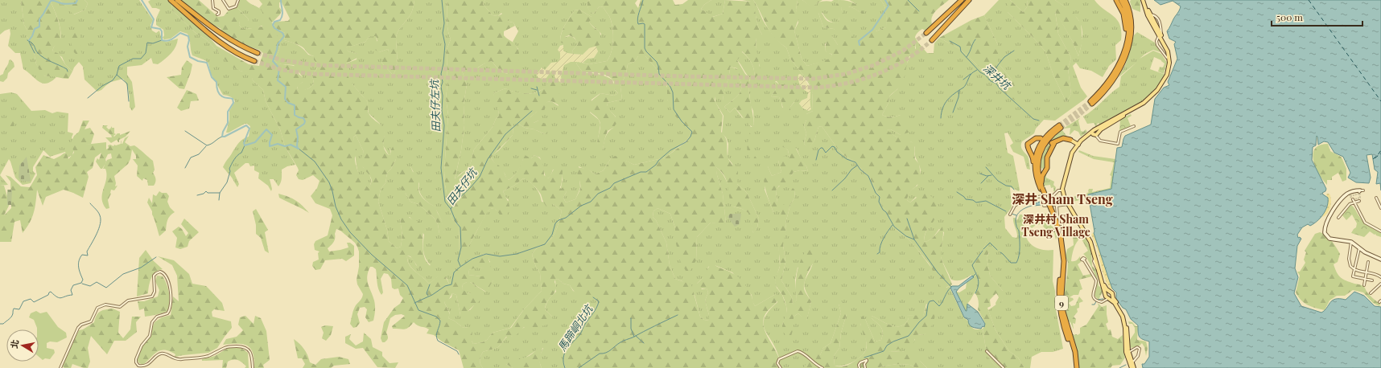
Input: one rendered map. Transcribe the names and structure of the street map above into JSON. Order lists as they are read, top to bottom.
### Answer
{
  "streets": {
    "highway": ["9"]
  },
  "districts": ["深井 Sham Tseng", "深井村 Sham Tseng Village"],
  "water": [
    "深井坑",
    "田夫仔左坑",
    "田夫仔坑",
    "馬蹄峒北坑"
  ],
  "scale_bar": "500 m",
  "north": "left"
}
